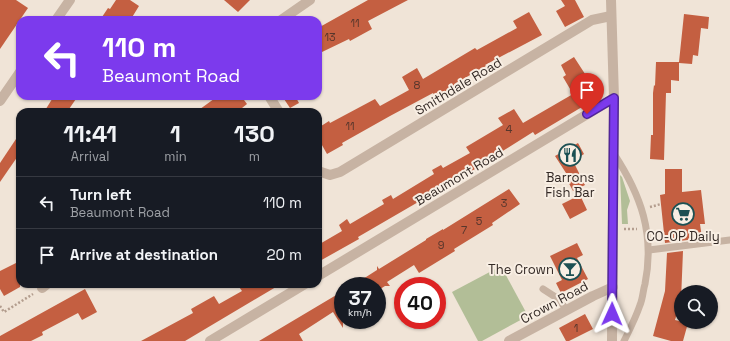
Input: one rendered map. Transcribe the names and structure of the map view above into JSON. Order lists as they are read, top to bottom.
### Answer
{
  "streets": {
    "street": ["Smithdale Road", "Beaumont Road", "Crown Road"]
  },
  "places": {
    "restaurant": ["Barrons Fish Bar"],
    "supermarket": ["CO-OP Daily"],
    "bar": ["The Crown"]
  },
  "house_numbers": [
    "11",
    "13",
    "8",
    "11",
    "4",
    "3",
    "5",
    "7",
    "9",
    "1"
  ],
  "page": {
    "turn": ["110 m", "Beaumont Road"],
    "eta": [
      "11:41",
      "Arrival",
      "1",
      "min",
      "130",
      "m"
    ],
    "list": [
      {
        "name": "Turn left",
        "note": "Beaumont Road",
        "value": "110 m"
      },
      {
        "name": "Arrive at destination",
        "value": "20 m"
      }
    ],
    "speed": "37 km/h",
    "limit": "40"
  }
}
